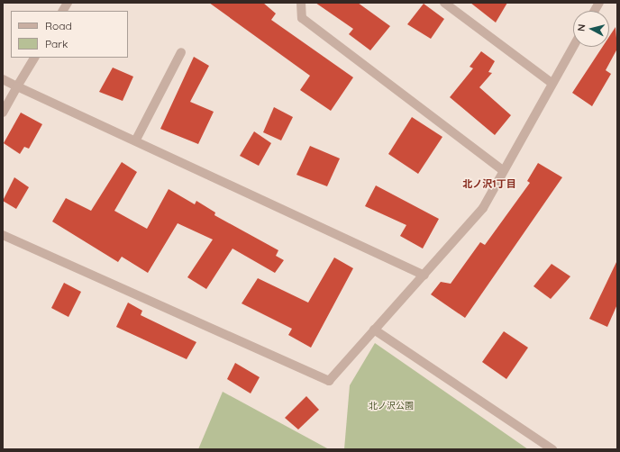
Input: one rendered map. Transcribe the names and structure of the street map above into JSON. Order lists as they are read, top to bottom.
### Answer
{
  "districts": ["北ノ沢1丁目"],
  "parks": ["北ノ沢公園"],
  "legend": ["Road", "Park"],
  "north": "left"
}
